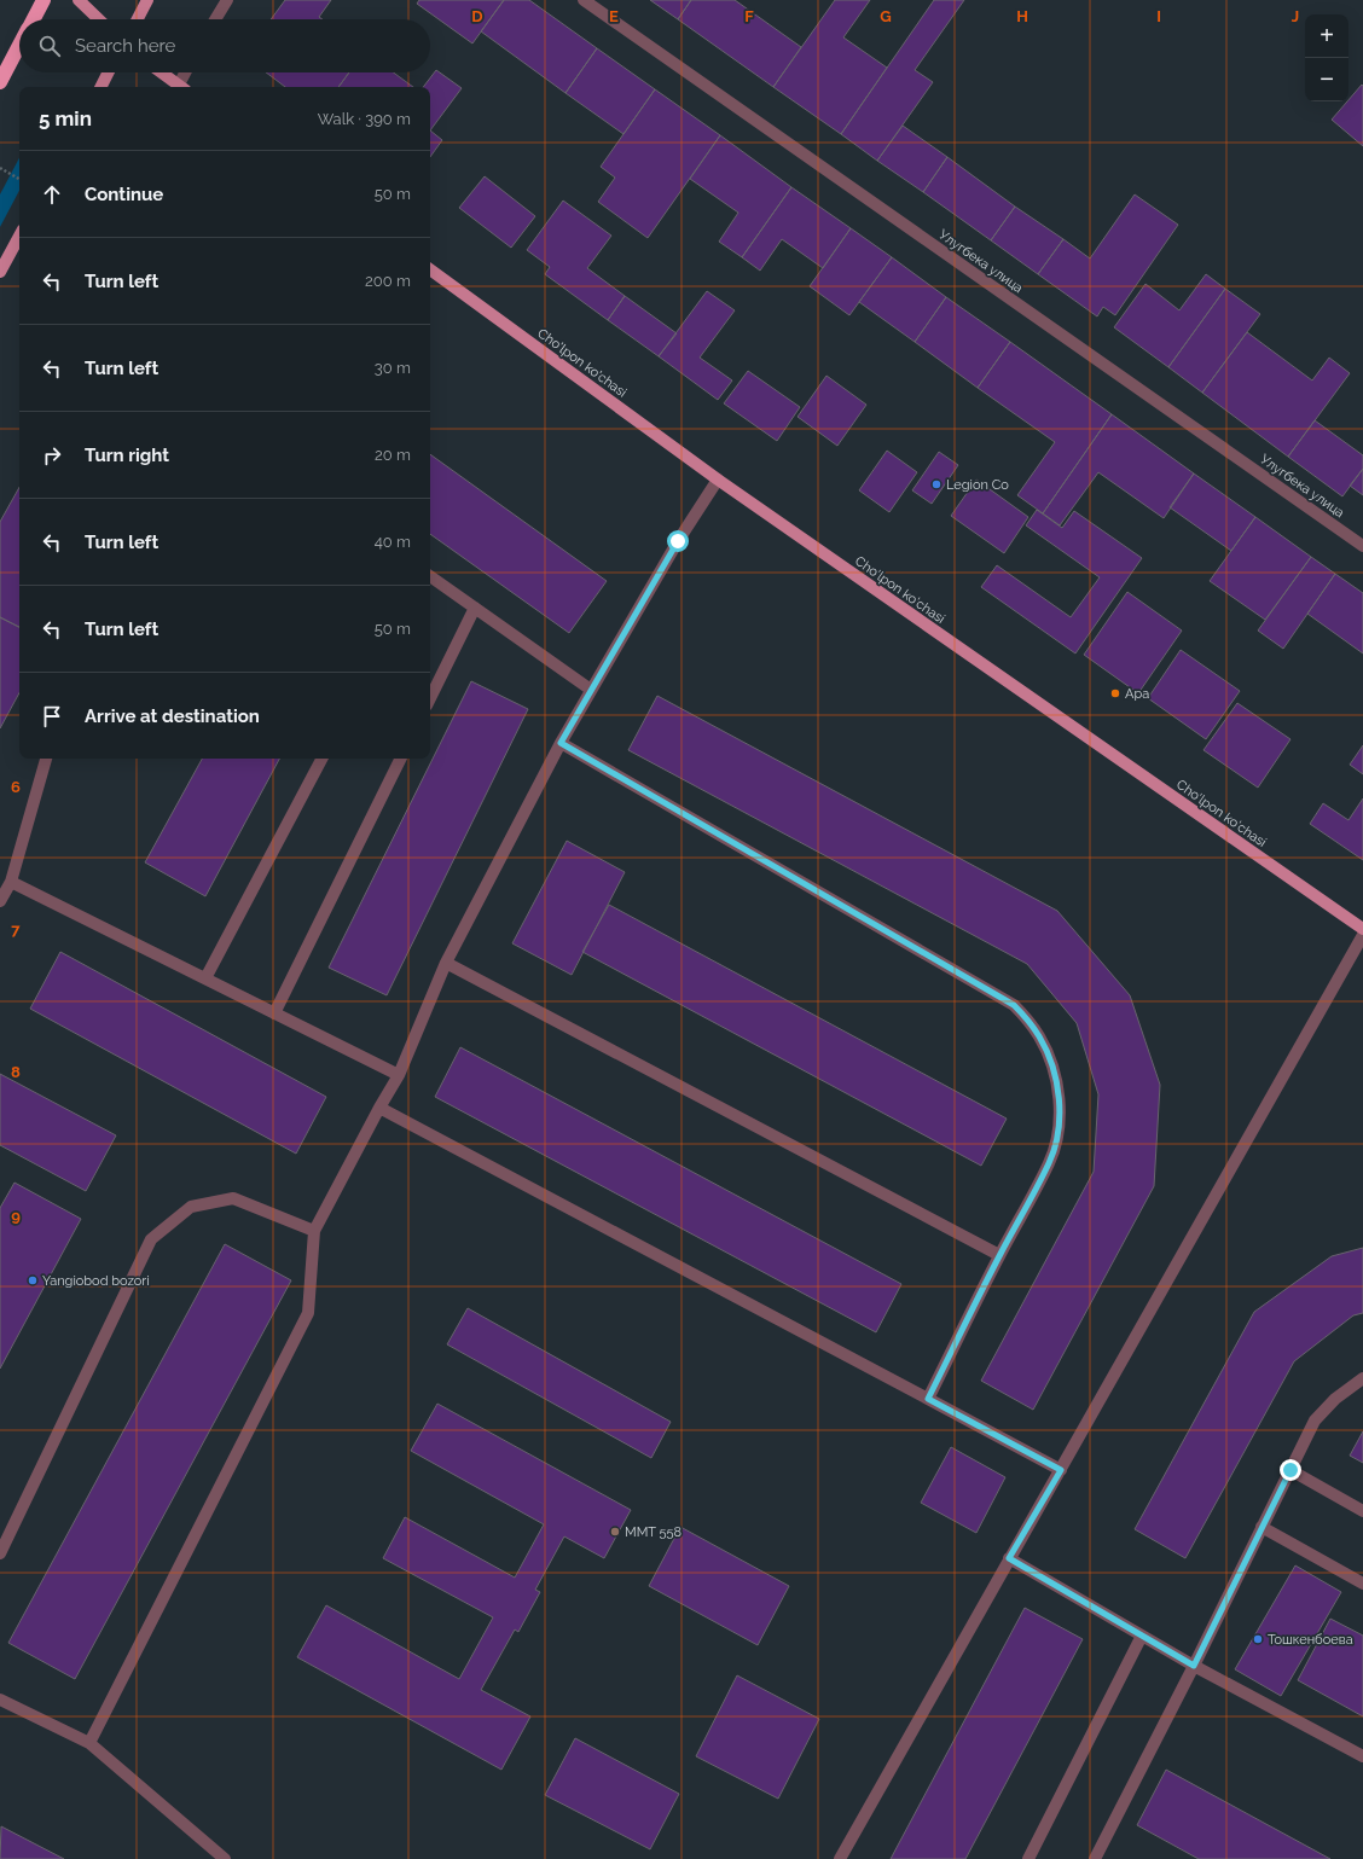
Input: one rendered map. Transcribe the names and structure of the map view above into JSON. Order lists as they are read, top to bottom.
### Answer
{
  "streets": {
    "main road": ["Cho'lpon ko'chasi"],
    "street": ["Улугбека улица"]
  },
  "places": [
    "Legion Co",
    "Ара",
    "Yangiobod bozori",
    "MMT 558",
    "Тошкенбоева"
  ],
  "page": {
    "map_buttons": ["+", "−"],
    "search": "Search here",
    "heading": ["5 min", "Walk · 390 m"],
    "list": [
      ["Continue", "50 m"],
      ["Turn left", "200 m"],
      ["Turn left", "30 m"],
      ["Turn right", "20 m"],
      ["Turn left", "40 m"],
      ["Turn left", "50 m"],
      "Arrive at destination"
    ]
  },
  "grid": {
    "columns": [
      "D",
      "E",
      "F",
      "G",
      "H",
      "I",
      "J"
    ],
    "rows": [
      "6",
      "7",
      "8",
      "9"
    ]
  }
}
